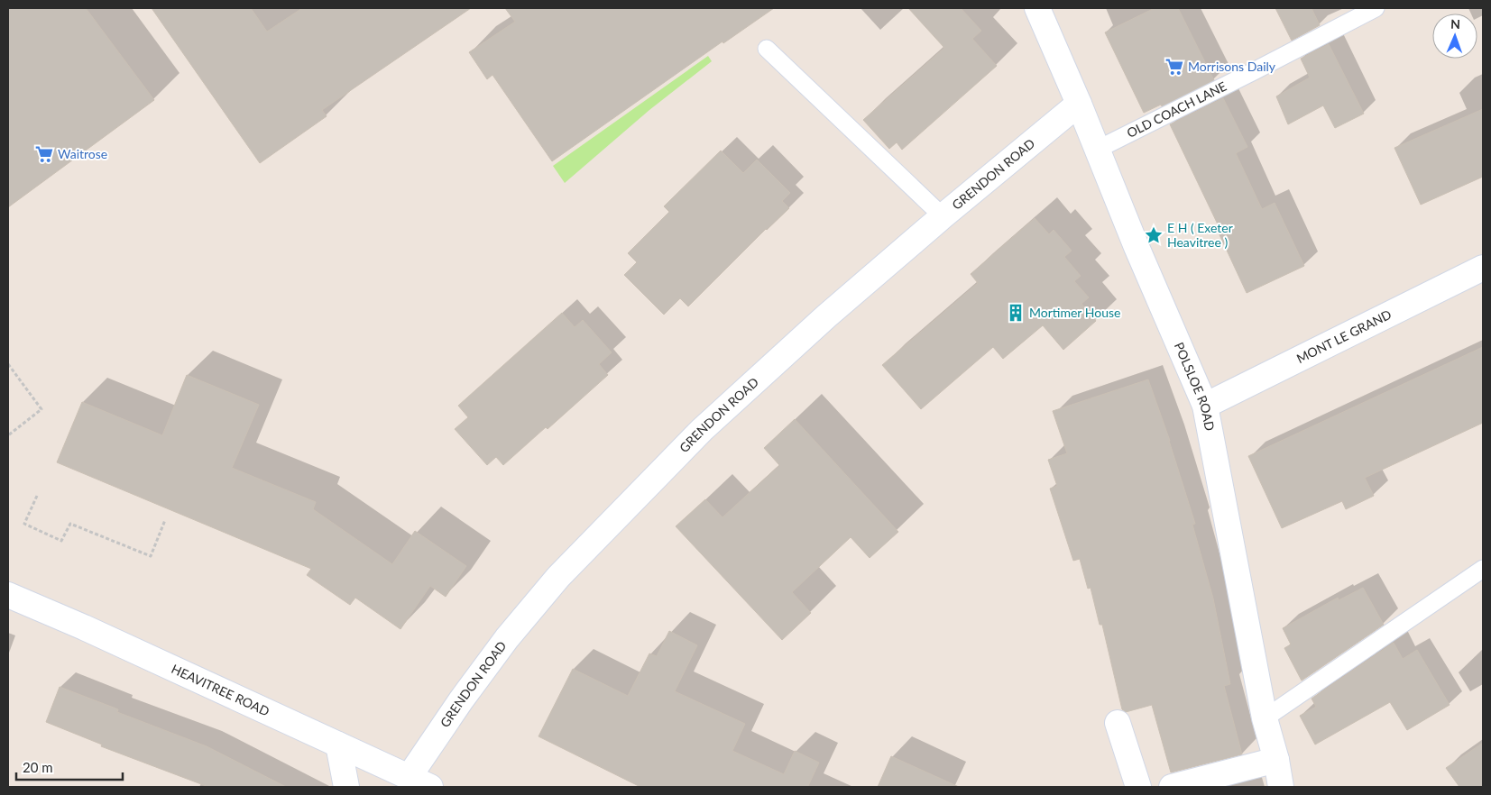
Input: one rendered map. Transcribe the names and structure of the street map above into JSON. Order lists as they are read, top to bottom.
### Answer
{
  "streets": {
    "street": [
      "GRENDON ROAD",
      "MONT LE GRAND",
      "POLSLOE ROAD",
      "HEAVITREE ROAD"
    ],
    "lane": ["OLD COACH LANE"]
  },
  "crossings": [
    ["OLD COACH LANE", "POLSLOE ROAD"],
    ["GRENDON ROAD", "POLSLOE ROAD"],
    ["GRENDON ROAD", "HEAVITREE ROAD"],
    ["MONT LE GRAND", "POLSLOE ROAD"]
  ],
  "places": {
    "supermarket": ["Morrisons Daily", "Waitrose"],
    "place": ["E H ( Exeter Heavitree )"],
    "building": ["Mortimer House"]
  },
  "scale_bar": "20 m",
  "north": "top"
}
